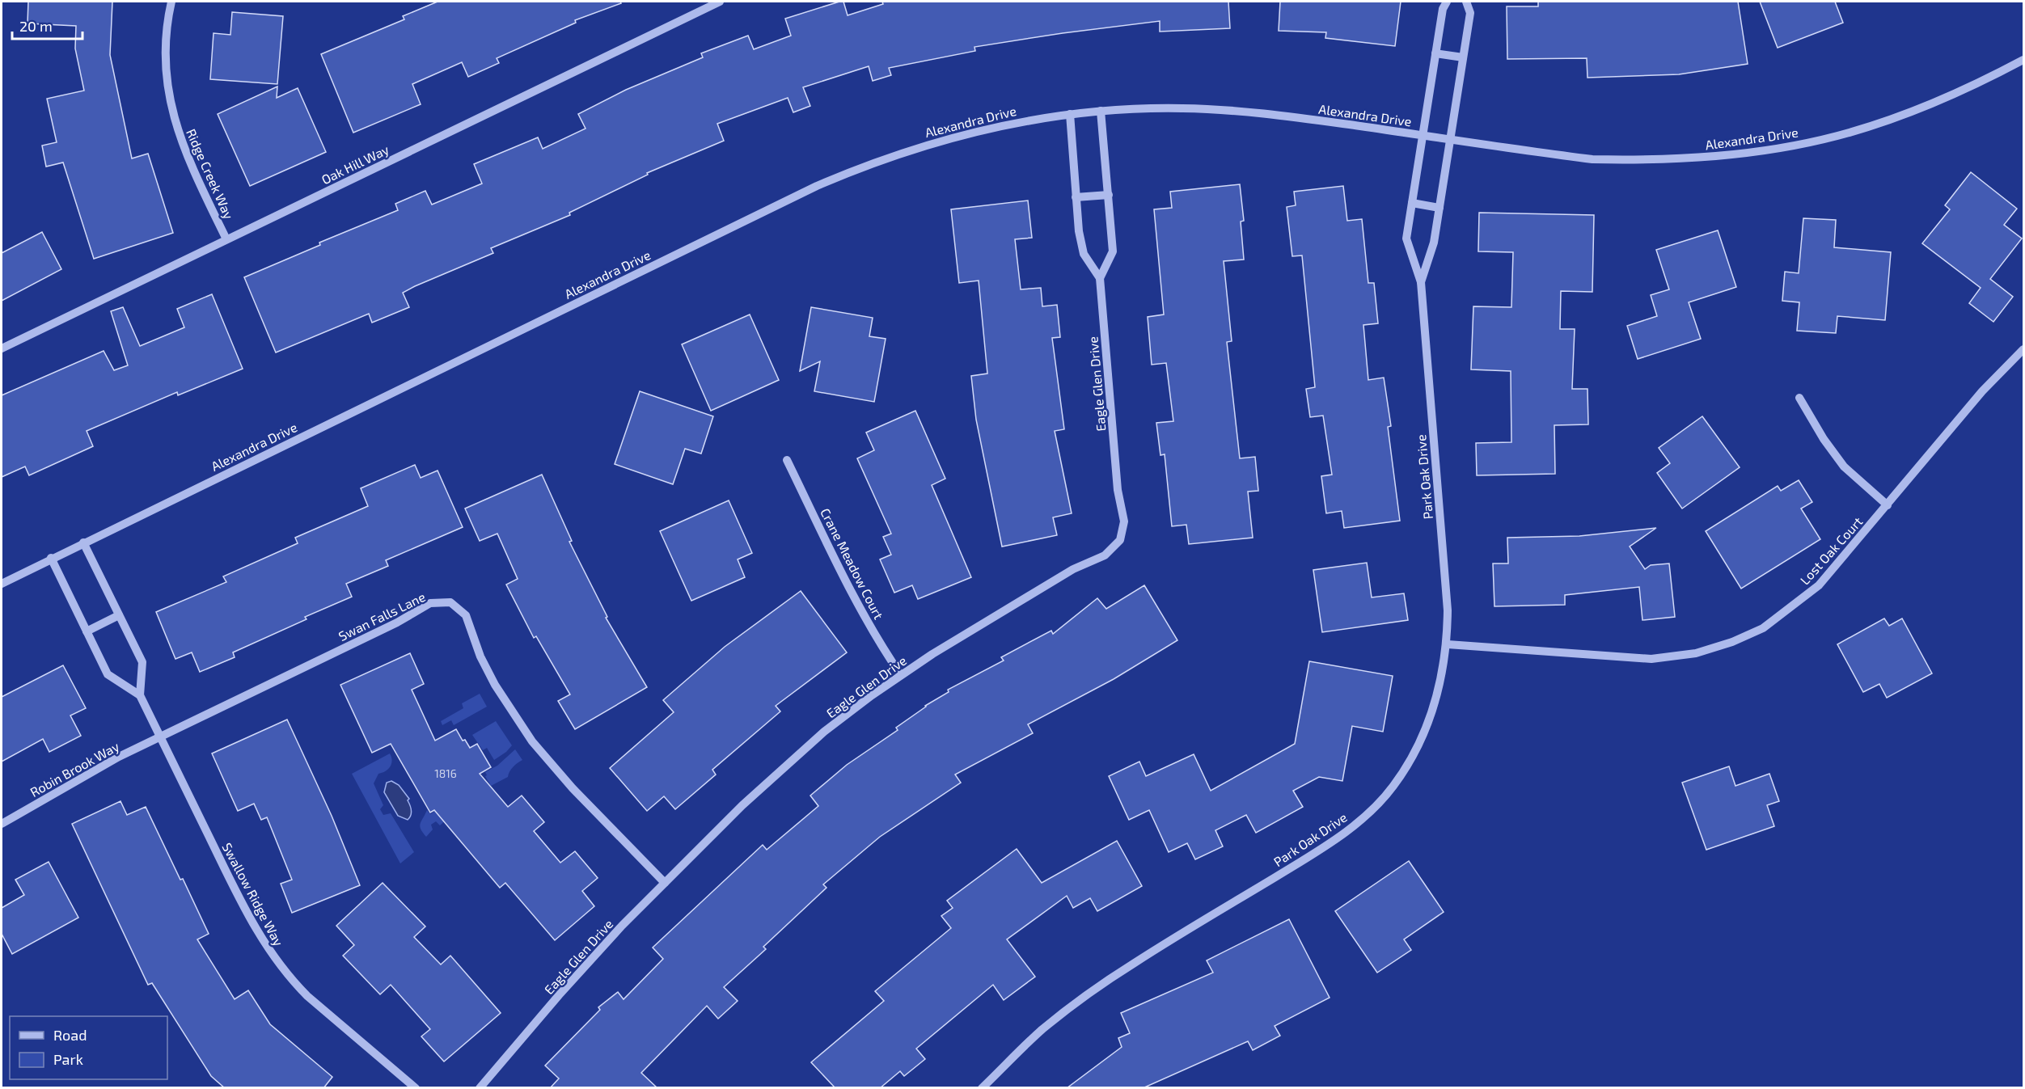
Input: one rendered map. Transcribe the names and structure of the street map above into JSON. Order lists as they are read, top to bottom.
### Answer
{
  "streets": {
    "street": [
      "Alexandra Drive",
      "Oak Hill Way",
      "Ridge Creek Way",
      "Eagle Glen Drive",
      "Park Oak Drive",
      "Lost Oak Court",
      "Crane Meadow Court",
      "Swan Falls Lane",
      "Robin Brook Way",
      "Swallow Ridge Way"
    ]
  },
  "crossings": [
    ["Alexandra Drive", "Eagle Glen Drive"],
    ["Alexandra Drive", "Park Oak Drive"],
    ["Oak Hill Way", "Ridge Creek Way"],
    ["Eagle Glen Drive", "Crane Meadow Court"],
    ["Eagle Glen Drive", "Swan Falls Lane"],
    ["Park Oak Drive", "Lost Oak Court"],
    ["Swan Falls Lane", "Robin Brook Way"],
    ["Swan Falls Lane", "Swallow Ridge Way"],
    ["Robin Brook Way", "Swallow Ridge Way"]
  ],
  "house_numbers": ["1816"],
  "legend": ["Road", "Park"],
  "scale_bar": "20 m"
}
